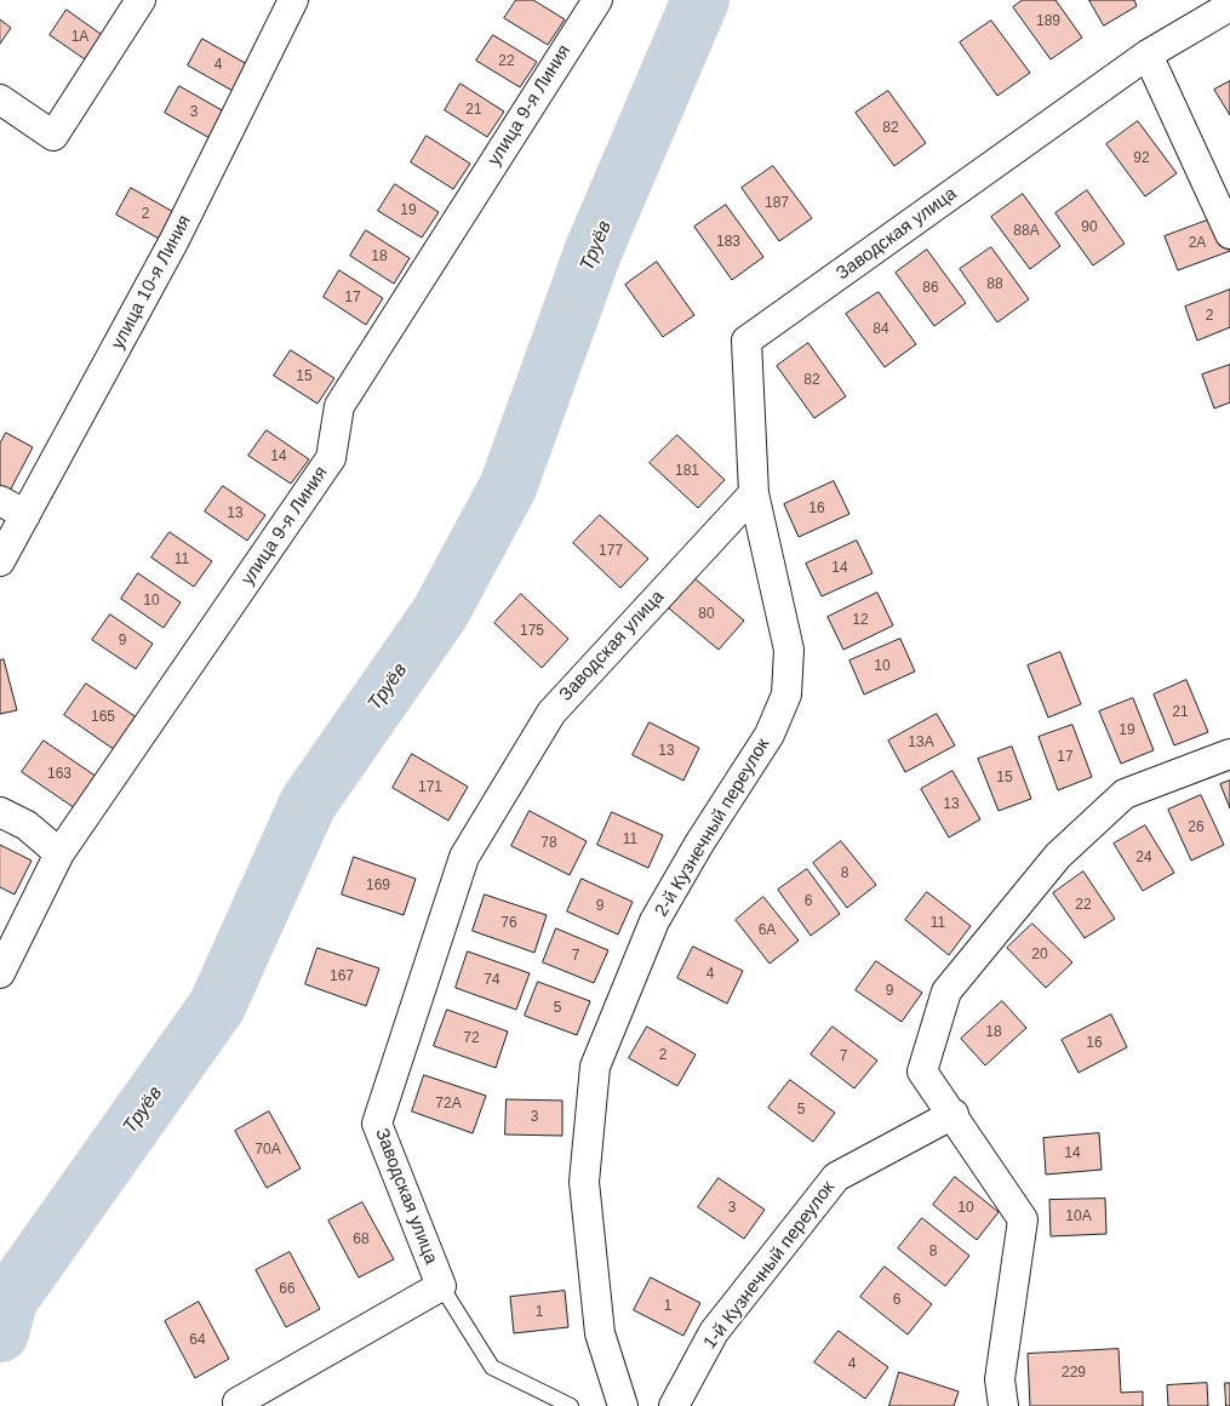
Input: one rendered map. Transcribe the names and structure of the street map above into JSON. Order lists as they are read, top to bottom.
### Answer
{
  "streets": {
    "street": [
      "улица 9-я Линия",
      "Заводская улица",
      "улица 10-я Линия",
      "2-й Кузнечный переулок",
      "1-й Кузнечный переулок"
    ]
  },
  "crossings": [
    ["Заводская улица", "2-й Кузнечный переулок"]
  ],
  "water": ["Труёв"],
  "house_numbers": [
    "189",
    "1А",
    "22",
    "4",
    "21",
    "3",
    "82",
    "92",
    "187",
    "19",
    "2",
    "90",
    "88А",
    "183",
    "2А",
    "18",
    "88",
    "86",
    "17",
    "2",
    "84",
    "15",
    "82",
    "14",
    "181",
    "16",
    "13",
    "177",
    "11",
    "14",
    "10",
    "80",
    "12",
    "175",
    "9",
    "10",
    "21",
    "165",
    "19",
    "13А",
    "13",
    "17",
    "163",
    "15",
    "171",
    "13",
    "26",
    "11",
    "78",
    "24",
    "8",
    "169",
    "6",
    "22",
    "9",
    "76",
    "11",
    "6А",
    "20",
    "7",
    "4",
    "167",
    "74",
    "9",
    "5",
    "18",
    "72",
    "16",
    "2",
    "7",
    "72А",
    "5",
    "3",
    "70А",
    "14",
    "3",
    "10",
    "10А",
    "68",
    "8",
    "66",
    "6",
    "1",
    "1",
    "64",
    "4",
    "229"
  ]
}
